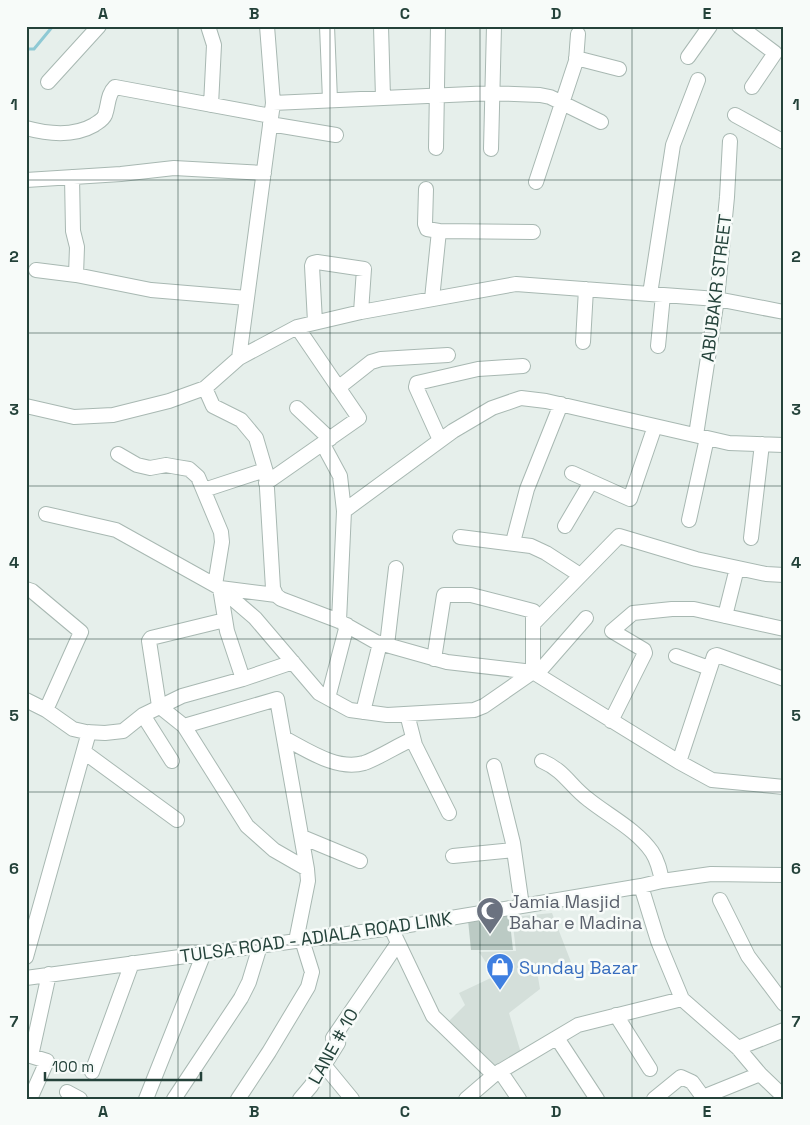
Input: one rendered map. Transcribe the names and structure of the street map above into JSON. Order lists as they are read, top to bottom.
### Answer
{
  "streets": {
    "street": ["ABUBAKR STREET", "TULSA ROAD - ADIALA ROAD LINK", "LANE # 10"]
  },
  "places": {
    "mosque": ["Jamia Masjid Bahar e Madina"],
    "shop": ["Sunday Bazar"]
  },
  "scale_bar": "100 m",
  "grid": {
    "columns": [
      "A",
      "B",
      "C",
      "D",
      "E"
    ],
    "rows": [
      "1",
      "2",
      "3",
      "4",
      "5",
      "6",
      "7"
    ]
  }
}
